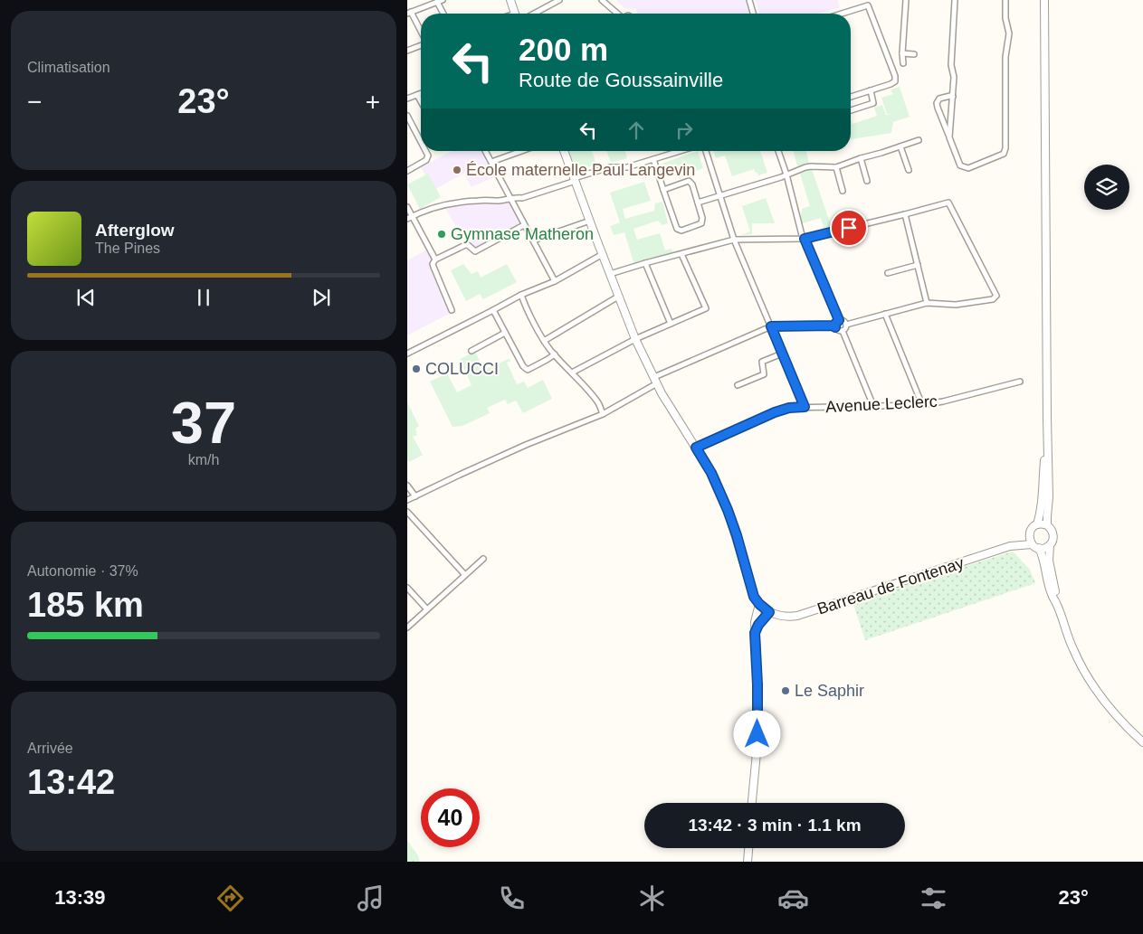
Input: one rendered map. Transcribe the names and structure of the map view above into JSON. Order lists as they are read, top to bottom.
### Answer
{
  "streets": {
    "street": ["Avenue Leclerc", "Barreau de Fontenay"]
  },
  "places": [
    "École maternelle Paul Langevin",
    "Gymnase Matheron",
    "COLUCCI",
    "Le Saphir"
  ],
  "page": {
    "tile": [
      "Climatisation",
      ["37", "km/h"],
      ["Autonomie · 37%", "185 km"],
      ["Arrivée", "13:42"]
    ],
    "turn": ["200 m", "Route de Goussainville"],
    "heat": ["−", "23°", "+"],
    "song": ["Afterglow", "The Pines"],
    "limit": "40",
    "trip": "13:42 · 3 min · 1.1 km",
    "tabs": ["13:39", "23°"]
  }
}
